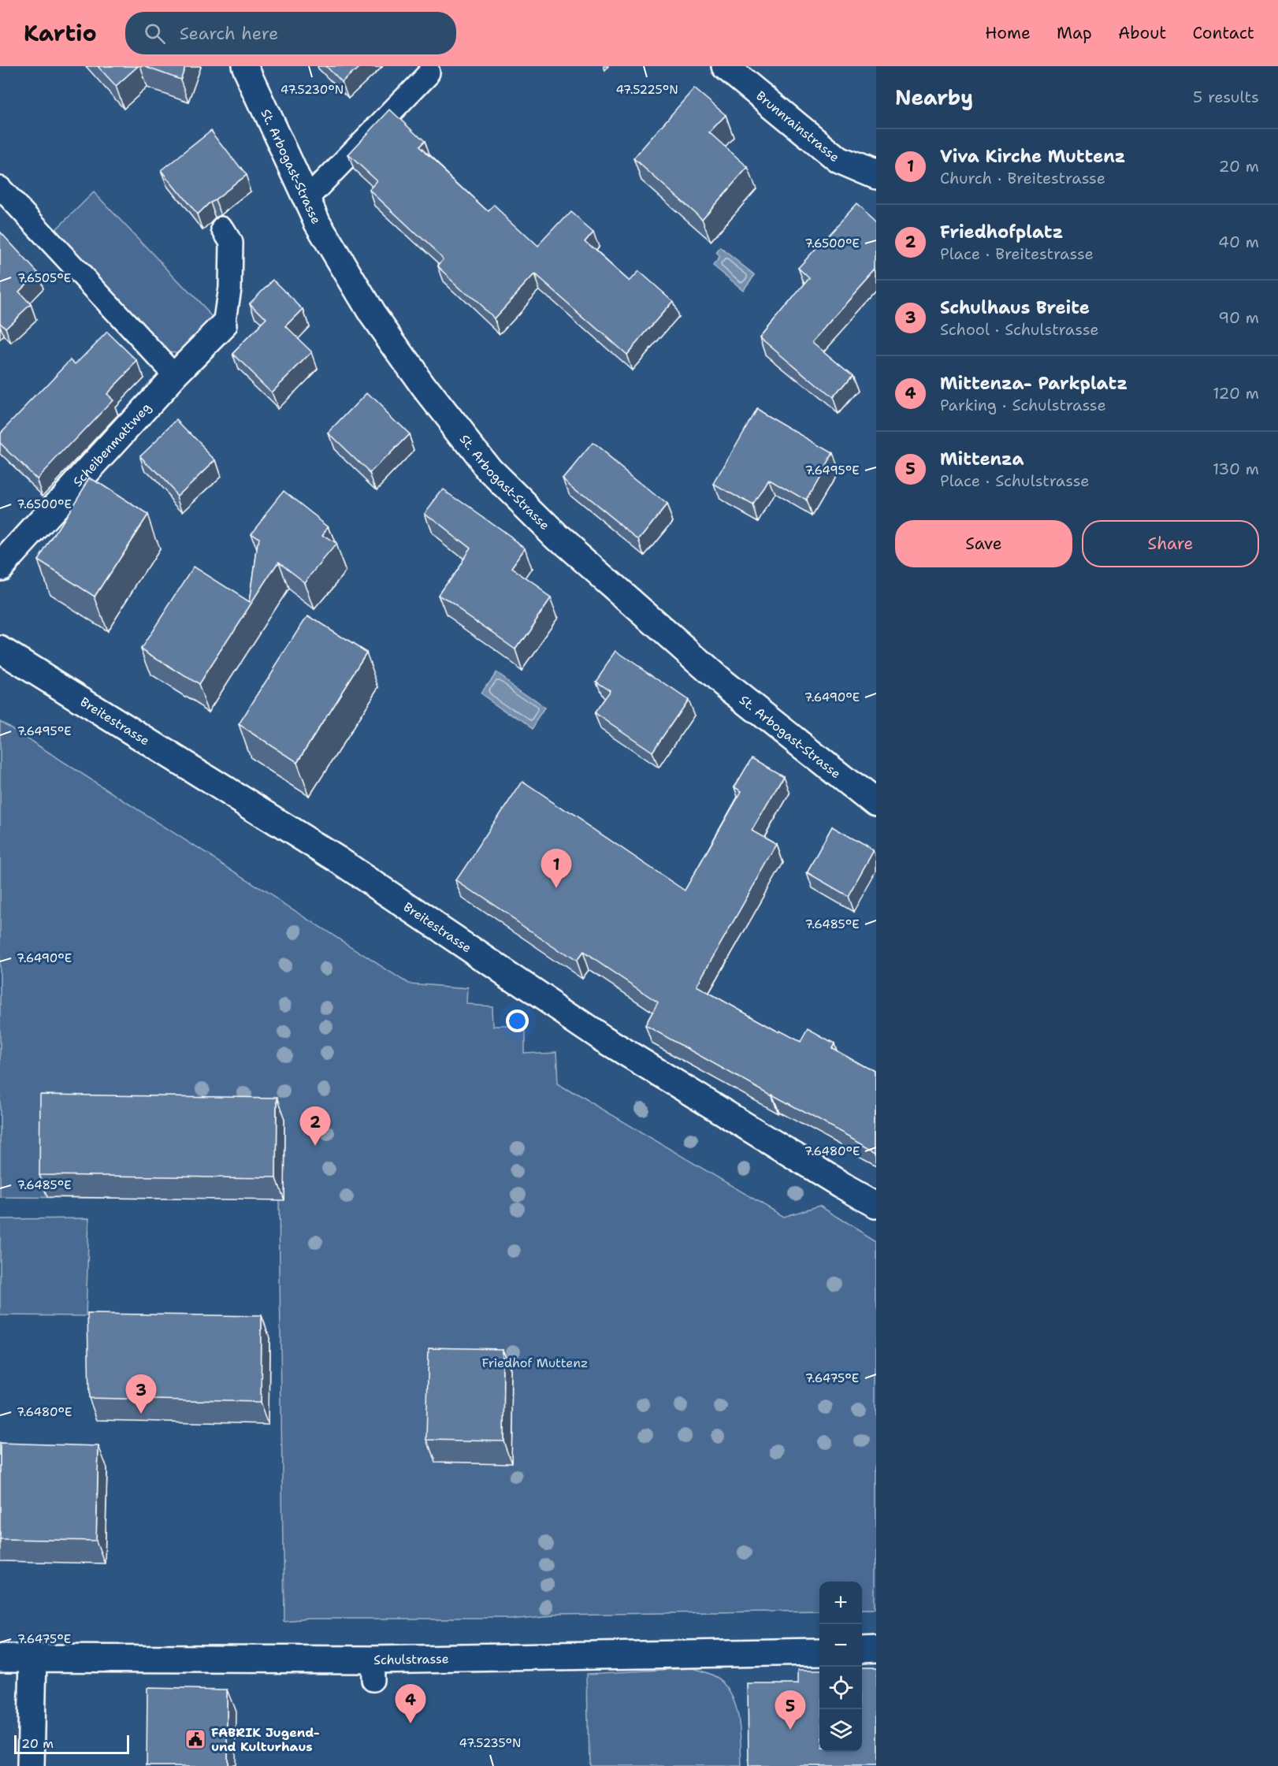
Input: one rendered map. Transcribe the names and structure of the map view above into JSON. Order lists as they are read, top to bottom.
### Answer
{
  "streets": {
    "street": [
      "Brunnrainstrasse",
      "St. Arbogast-Strasse",
      "Scheibenmattweg",
      "Breitestrasse",
      "Schulstrasse"
    ]
  },
  "parks": ["Friedhof Muttenz"],
  "places": {
    "public building": ["FABRIK Jugend- und Kulturhaus"]
  },
  "scale_bar": "20 m",
  "page": {
    "header": "Kartio",
    "search": "Search here",
    "nav": [
      "Home",
      "Map",
      "About",
      "Contact"
    ],
    "heading": ["Nearby", "5 results"],
    "list": [
      {
        "mark": "1",
        "name": "Viva Kirche Muttenz",
        "note": "Church · Breitestrasse",
        "value": "20 m"
      },
      {
        "mark": "2",
        "name": "Friedhofplatz",
        "note": "Place · Breitestrasse",
        "value": "40 m"
      },
      {
        "mark": "3",
        "name": "Schulhaus Breite",
        "note": "School · Schulstrasse",
        "value": "90 m"
      },
      {
        "mark": "4",
        "name": "Mittenza- Parkplatz",
        "note": "Parking · Schulstrasse",
        "value": "120 m"
      },
      {
        "mark": "5",
        "name": "Mittenza",
        "note": "Place · Schulstrasse",
        "value": "130 m"
      }
    ],
    "buttons": ["Save", "Share"],
    "pins": [
      "1",
      "2",
      "3",
      "4",
      "5"
    ],
    "map_buttons": ["+", "−"],
    "scale": "20 m"
  },
  "coordinates": [
    "47.5230°N",
    "47.5225°N",
    "7.6500°E",
    "7.6505°E",
    "7.6495°E",
    "7.6490°E",
    "7.6485°E",
    "7.6480°E",
    "7.6475°E",
    "47.5235°N"
  ]
}
